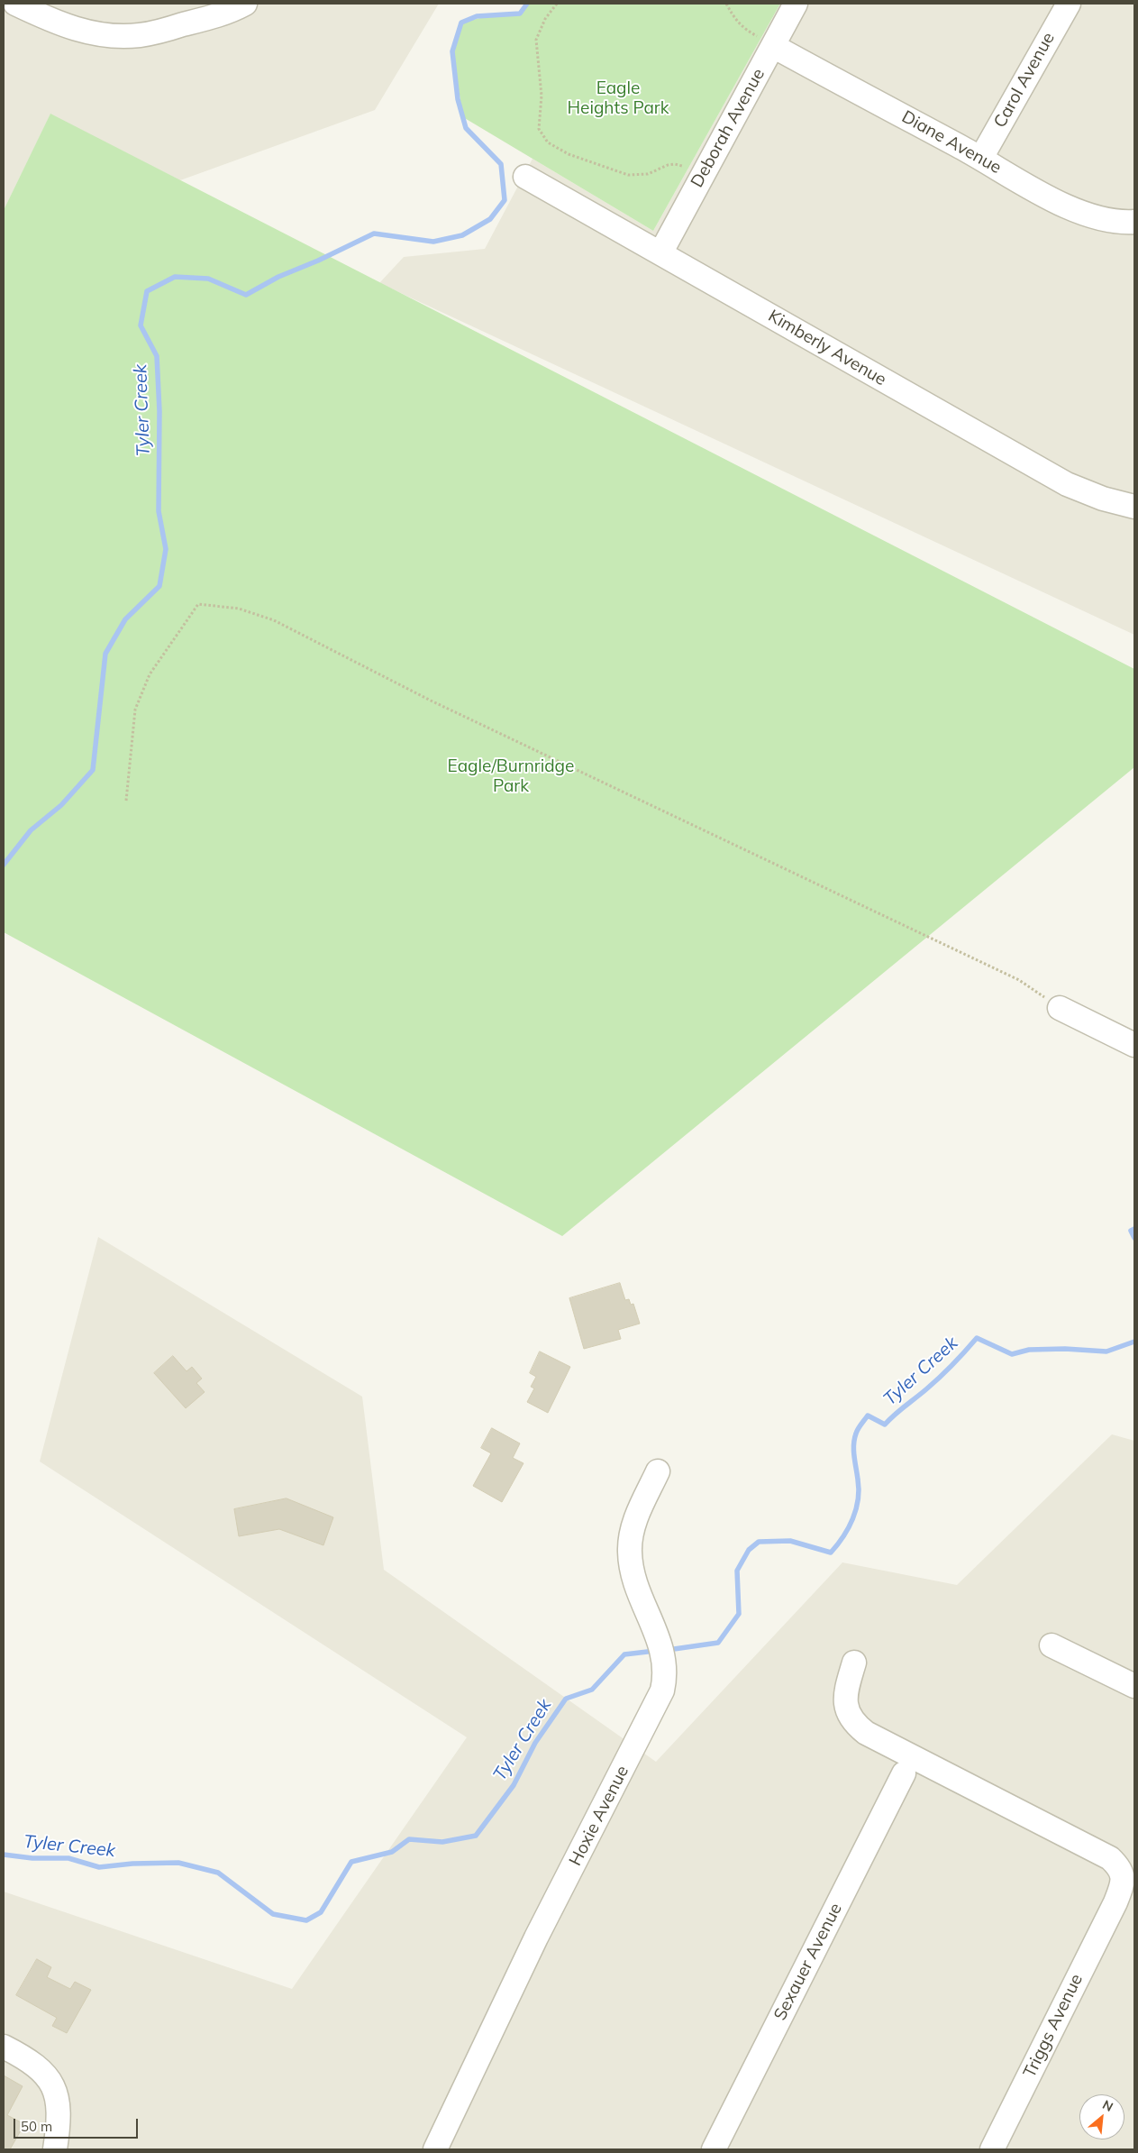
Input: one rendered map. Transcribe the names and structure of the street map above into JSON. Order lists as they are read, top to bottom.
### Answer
{
  "streets": {
    "street": [
      "Carol Avenue",
      "Deborah Avenue",
      "Diane Avenue",
      "Kimberly Avenue",
      "Hoxie Avenue",
      "Sexauer Avenue",
      "Triggs Avenue"
    ]
  },
  "crossings": [
    ["Carol Avenue", "Diane Avenue"],
    ["Deborah Avenue", "Diane Avenue"],
    ["Deborah Avenue", "Kimberly Avenue"]
  ],
  "water": ["Tyler Creek"],
  "parks": ["Eagle Heights Park", "Eagle/Burnridge Park"],
  "scale_bar": "50 m",
  "north": "top right"
}
